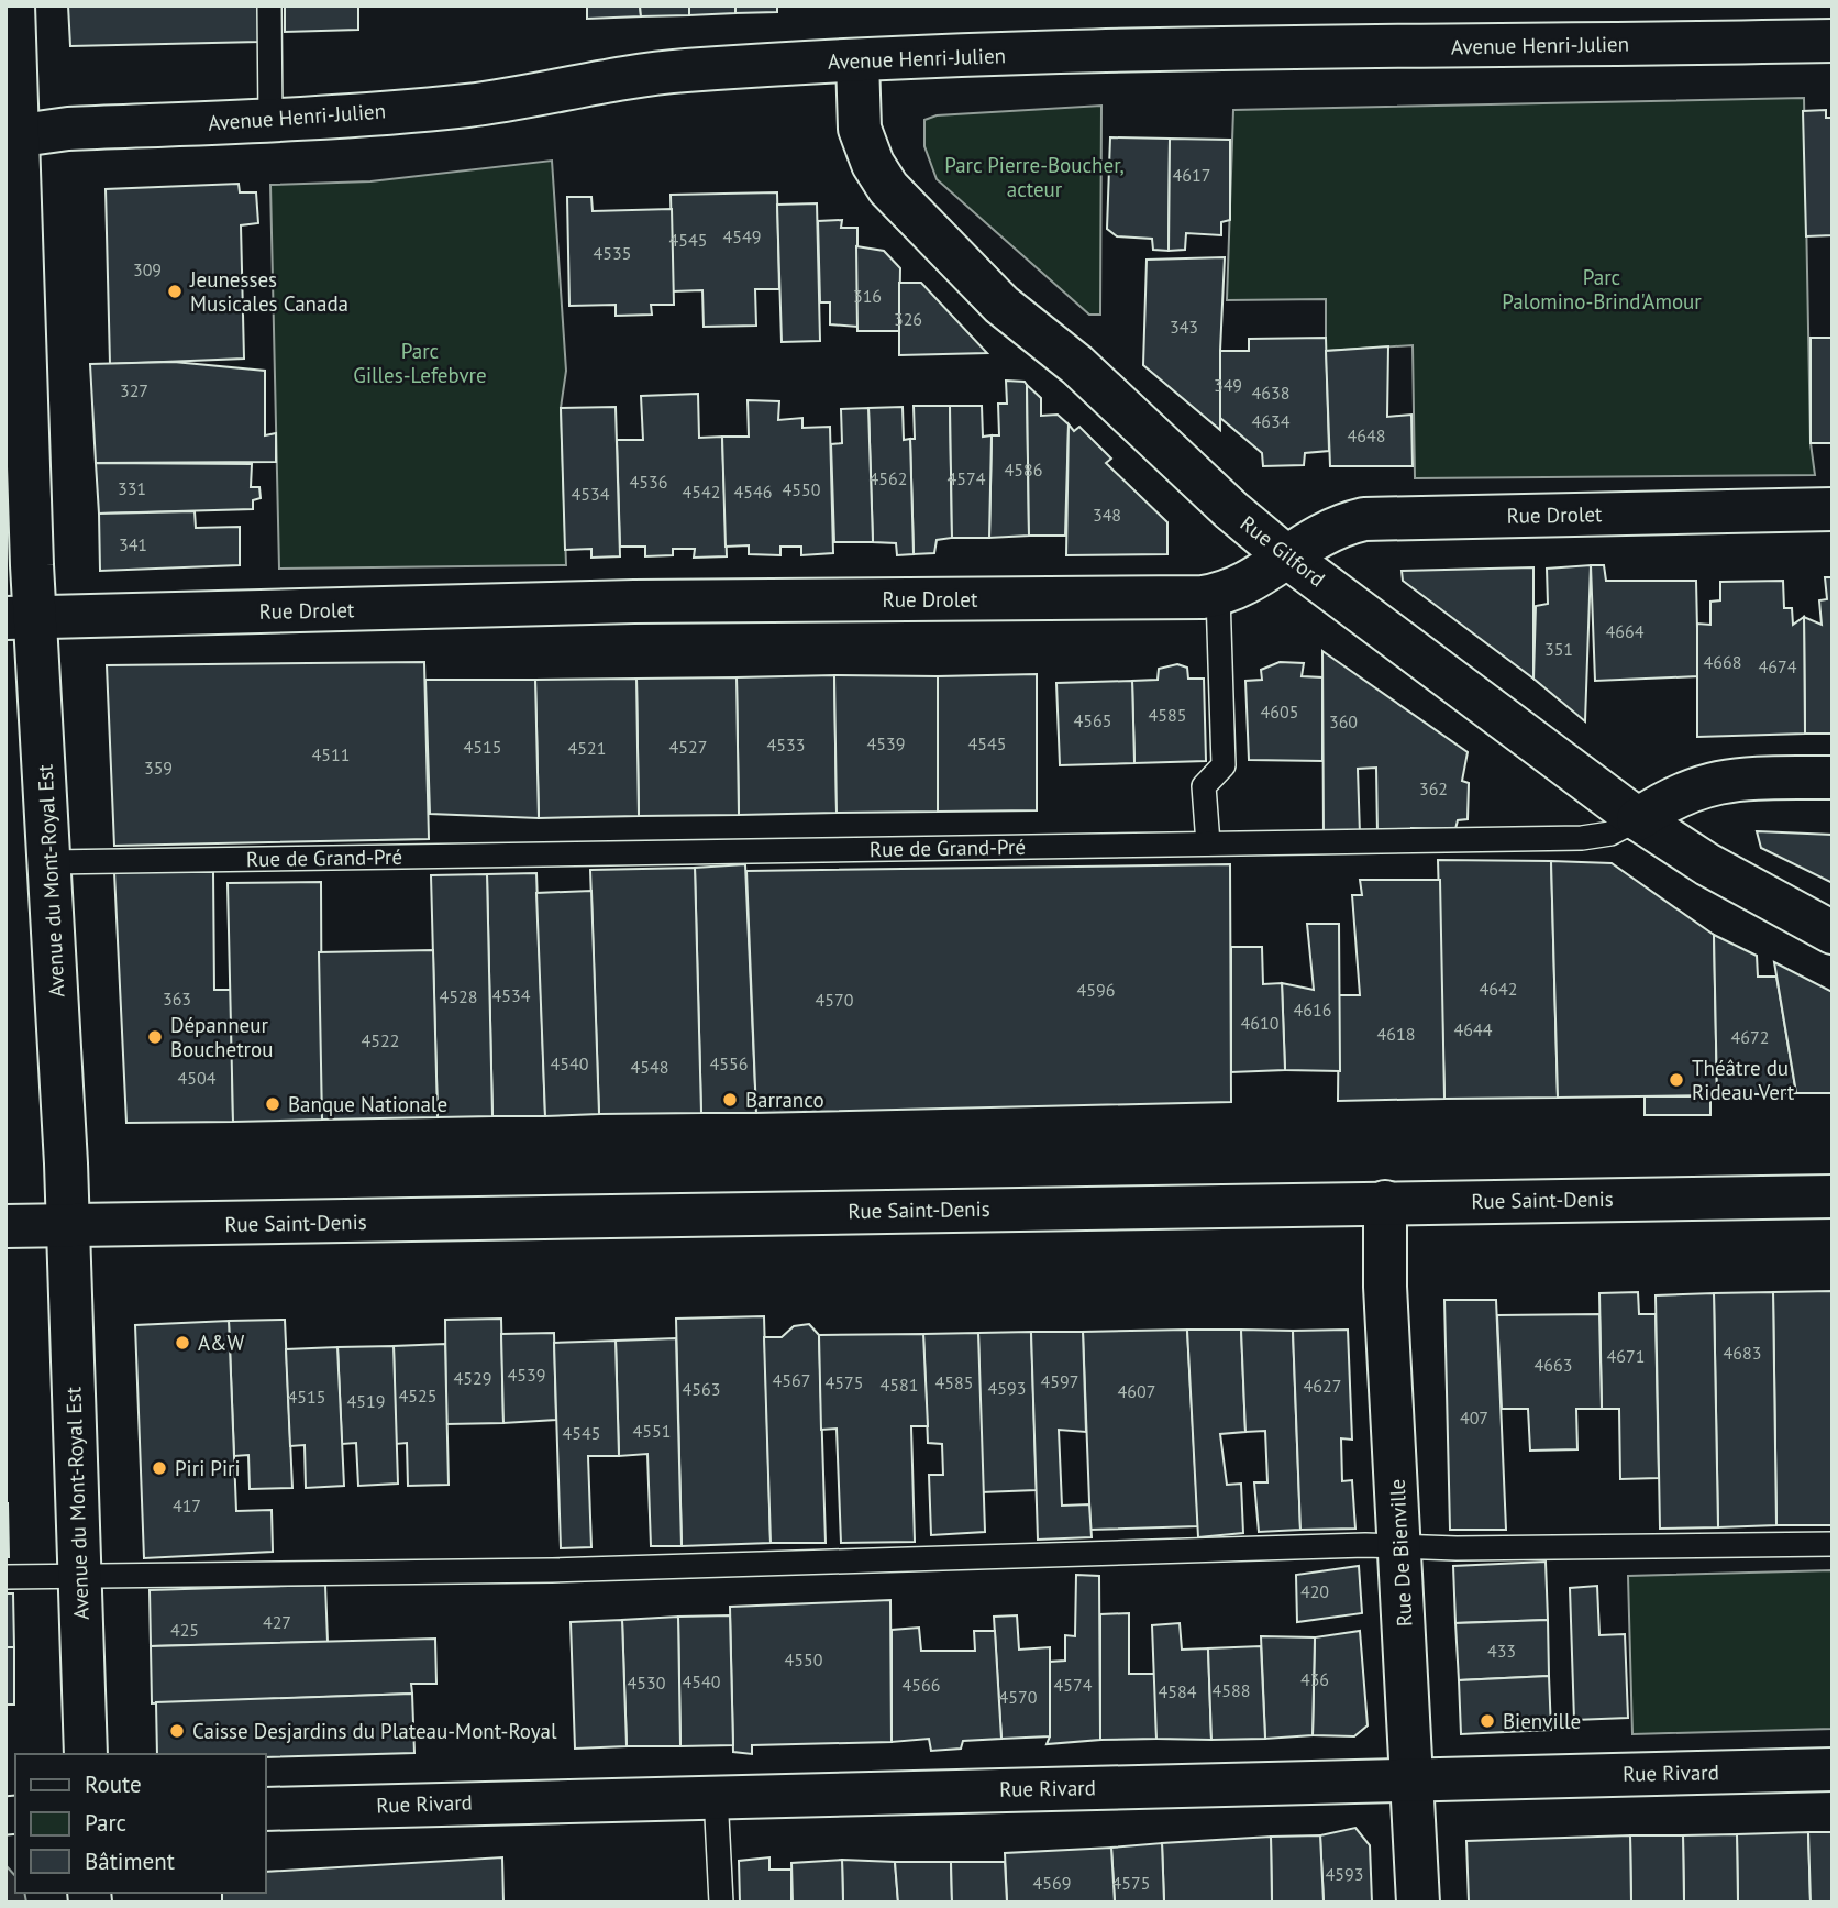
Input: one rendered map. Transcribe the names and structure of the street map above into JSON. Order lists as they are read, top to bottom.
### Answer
{
  "streets": {
    "street": [
      "Avenue Henri-Julien",
      "Rue Drolet",
      "Rue Gilford",
      "Rue de Grand-Pré",
      "Avenue du Mont-Royal Est",
      "Rue Saint-Denis",
      "Rue De Bienville",
      "Rue Rivard"
    ]
  },
  "crossings": [
    ["Avenue Henri-Julien", "Rue Gilford"],
    ["Avenue Henri-Julien", "Avenue du Mont-Royal Est"],
    ["Rue Drolet", "Rue Gilford"],
    ["Rue Drolet", "Avenue du Mont-Royal Est"],
    ["Rue Gilford", "Rue de Grand-Pré"],
    ["Rue de Grand-Pré", "Avenue du Mont-Royal Est"],
    ["Avenue du Mont-Royal Est", "Rue Saint-Denis"],
    ["Rue Saint-Denis", "Rue De Bienville"],
    ["Rue De Bienville", "Rue Rivard"]
  ],
  "parks": ["Parc Pierre-Boucher, acteur", "Parc Palomino-Brind'Amour", "Parc Gilles-Lefebvre"],
  "places": [
    "Jeunesses Musicales Canada",
    "Dépanneur Bouchetrou",
    "Théâtre du Rideau Vert",
    "Barranco",
    "Banque Nationale",
    "A&W",
    "Piri Piri",
    "Bienville",
    "Caisse Desjardins du Plateau-Mont-Royal"
  ],
  "house_numbers": [
    "4617",
    "4549",
    "4545",
    "4535",
    "309",
    "316",
    "326",
    "343",
    "349",
    "327",
    "4638",
    "4634",
    "4648",
    "4586",
    "4562",
    "4574",
    "4536",
    "331",
    "4550",
    "4542",
    "4546",
    "4534",
    "348",
    "341",
    "4664",
    "351",
    "4668",
    "4674",
    "4605",
    "4585",
    "4565",
    "360",
    "4539",
    "4545",
    "4533",
    "4515",
    "4527",
    "4521",
    "4511",
    "359",
    "362",
    "4642",
    "4596",
    "4534",
    "4528",
    "363",
    "4570",
    "4616",
    "4610",
    "4644",
    "4618",
    "4672",
    "4522",
    "4540",
    "4556",
    "4548",
    "4504",
    "4683",
    "4671",
    "4663",
    "4539",
    "4529",
    "4567",
    "4597",
    "4575",
    "4585",
    "4581",
    "4627",
    "4593",
    "4563",
    "4607",
    "4525",
    "4515",
    "4519",
    "407",
    "4551",
    "4545",
    "417",
    "420",
    "427",
    "425",
    "433",
    "4550",
    "436",
    "4540",
    "4530",
    "4566",
    "4574",
    "4588",
    "4584",
    "4570",
    "4593",
    "4569",
    "4575"
  ],
  "legend": ["Route", "Parc", "Bâtiment"]
}
